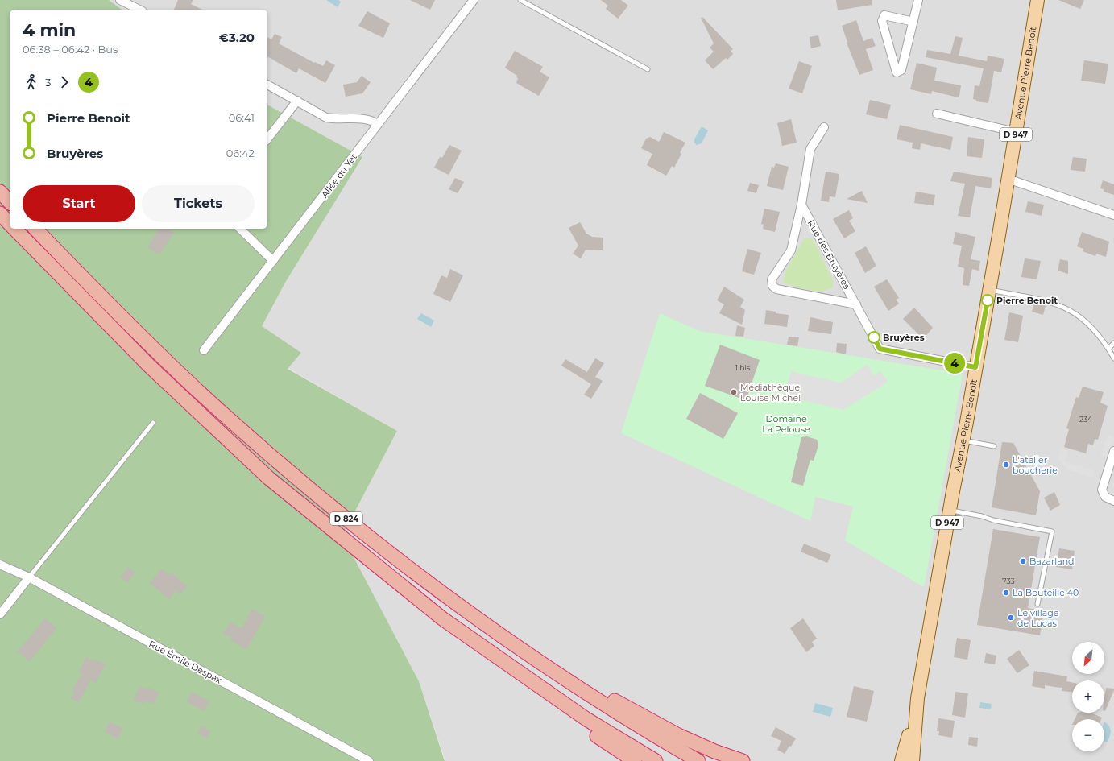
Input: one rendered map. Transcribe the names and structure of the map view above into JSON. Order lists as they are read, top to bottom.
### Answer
{
  "streets": {
    "highway": ["D 824"],
    "main road": ["Avenue Pierre Benoît", "D 947"],
    "street": ["Allée du Yet", "Rue des Bruyères", "Rue Émile Despax"]
  },
  "crossings": [
    ["Avenue Pierre Benoît", "Rue des Bruyères"]
  ],
  "parks": ["Domaine La Pelouse"],
  "places": [
    "Pierre Benoit",
    "Bruyères",
    "Médiathèque Louise Michel",
    "L'atelier boucherie",
    "Bazarland",
    "La Bouteille 40",
    "Le village de Lucas"
  ],
  "lines": ["bus line 4"],
  "house_numbers": ["1 bis", "234", "733"],
  "north": "bottom left",
  "page": {
    "on_map": "4",
    "heading": ["4 min", "06:38 – 06:42 · Bus", "€3.20"],
    "legs": ["3", "4"],
    "list": [
      {
        "name": "Pierre Benoit",
        "value": "06:41"
      },
      {
        "name": "Bruyères",
        "value": "06:42"
      }
    ],
    "buttons": ["Start", "Tickets"],
    "map_buttons": ["+", "−"]
  }
}
